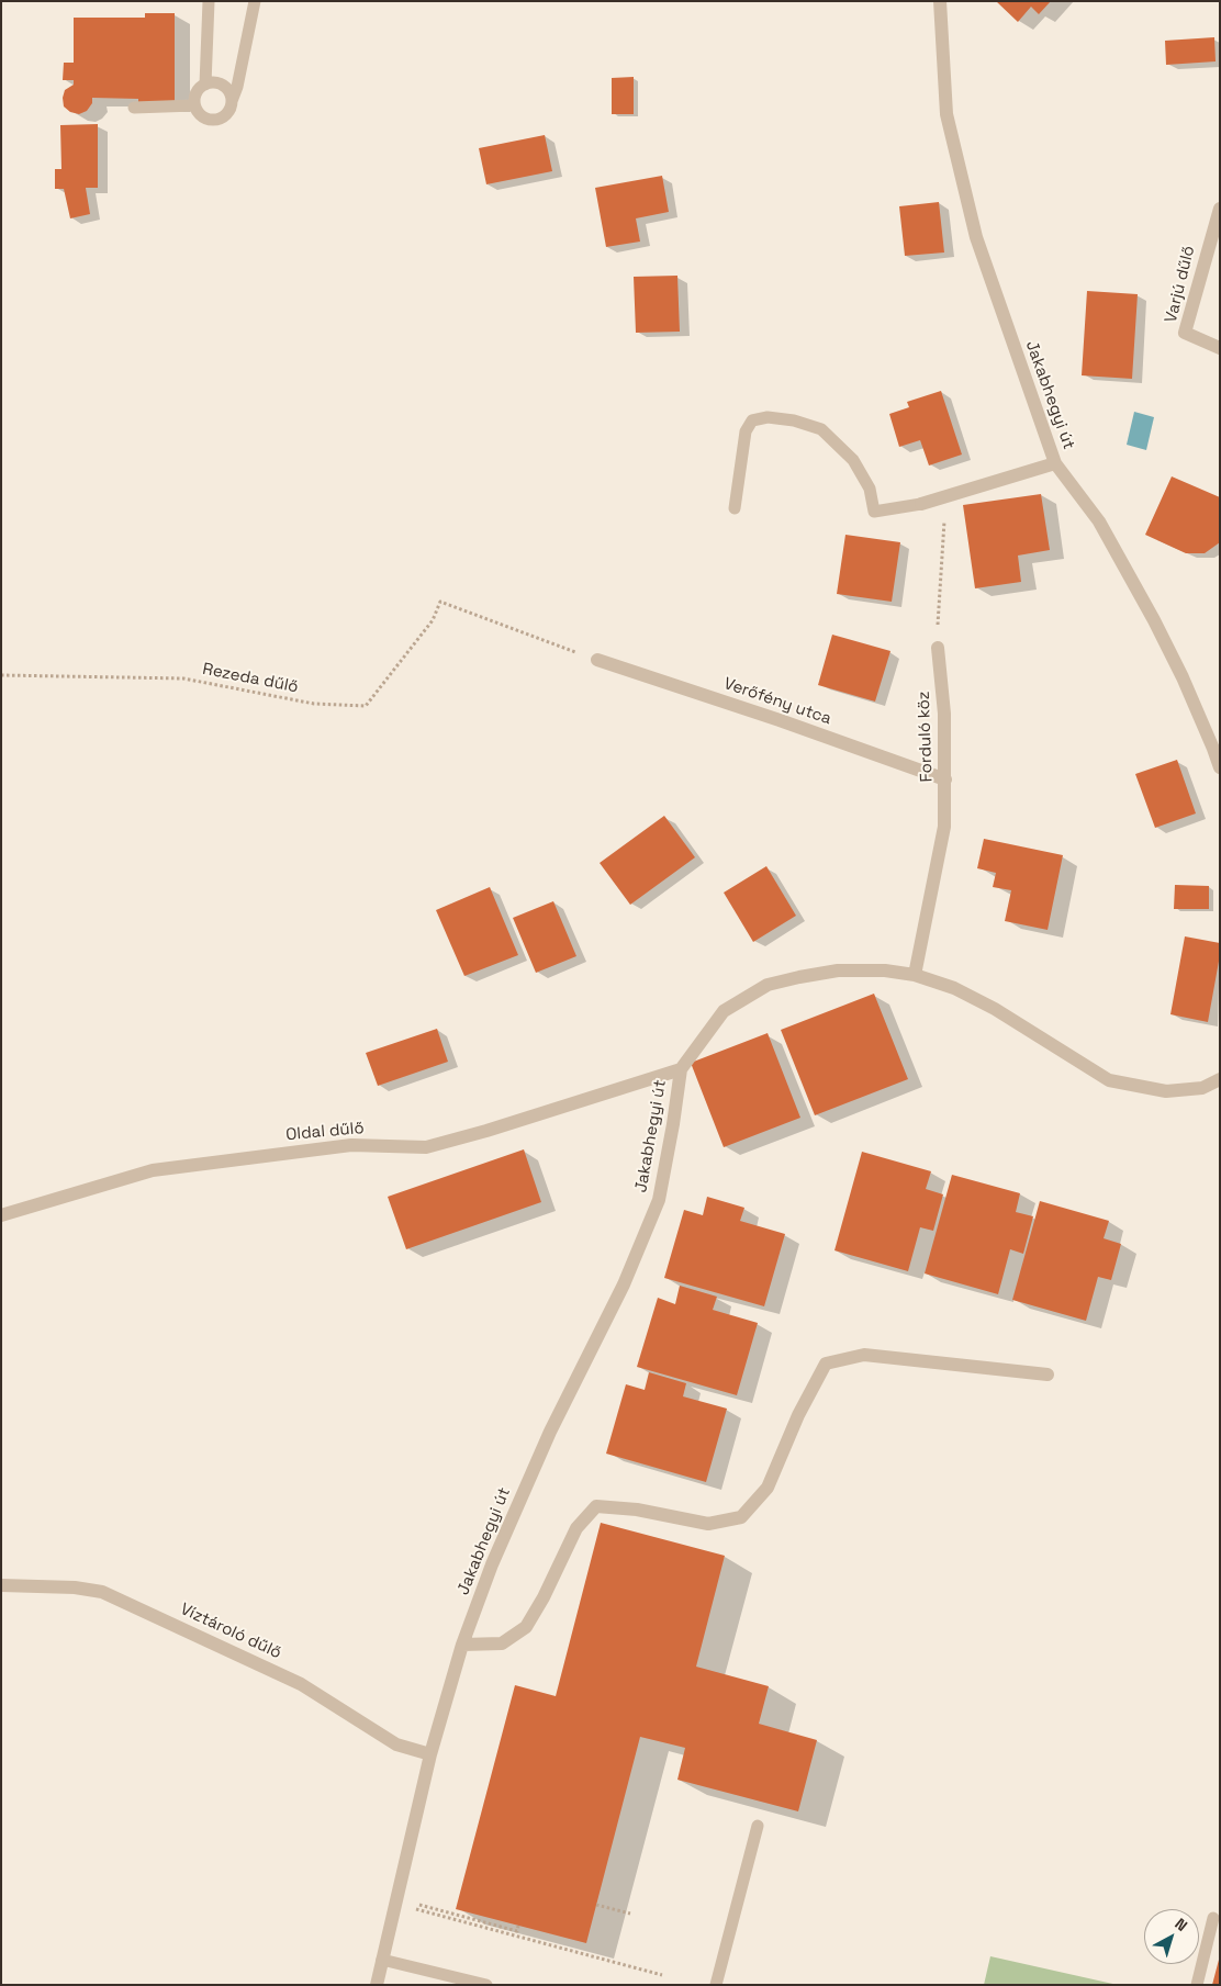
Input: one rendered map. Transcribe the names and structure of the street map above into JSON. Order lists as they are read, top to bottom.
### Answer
{
  "streets": {
    "street": [
      "Varjú dűlő",
      "Jakabhegyi út",
      "Verőfény utca",
      "Forduló köz",
      "Oldal dűlő",
      "Víztároló dűlő"
    ],
    "path": ["Rezeda dűlő"]
  },
  "crossings": [
    ["Jakabhegyi út", "Forduló köz"],
    ["Jakabhegyi út", "Oldal dűlő"],
    ["Jakabhegyi út", "Víztároló dűlő"],
    ["Rezeda dűlő", "Verőfény utca"],
    ["Verőfény utca", "Forduló köz"]
  ],
  "north": "top right"
}
